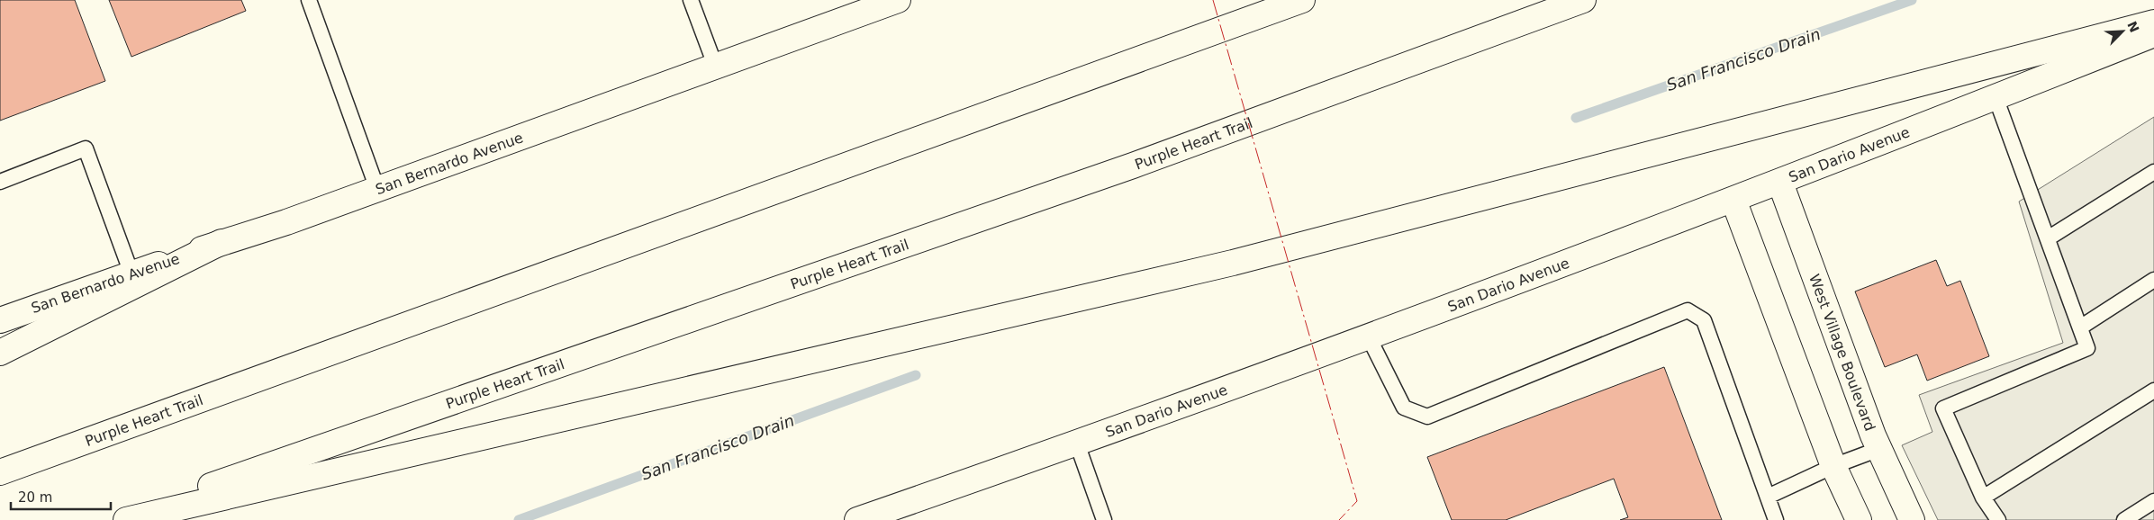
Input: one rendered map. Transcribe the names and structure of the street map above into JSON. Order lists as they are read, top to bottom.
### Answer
{
  "streets": {
    "main road": [
      "Purple Heart Trail",
      "San Dario Avenue",
      "San Bernardo Avenue",
      "West Village Boulevard"
    ]
  },
  "crossings": [
    ["San Dario Avenue", "West Village Boulevard"]
  ],
  "water": ["San Francisco Drain"],
  "scale_bar": "20 m",
  "north": "top right"
}
